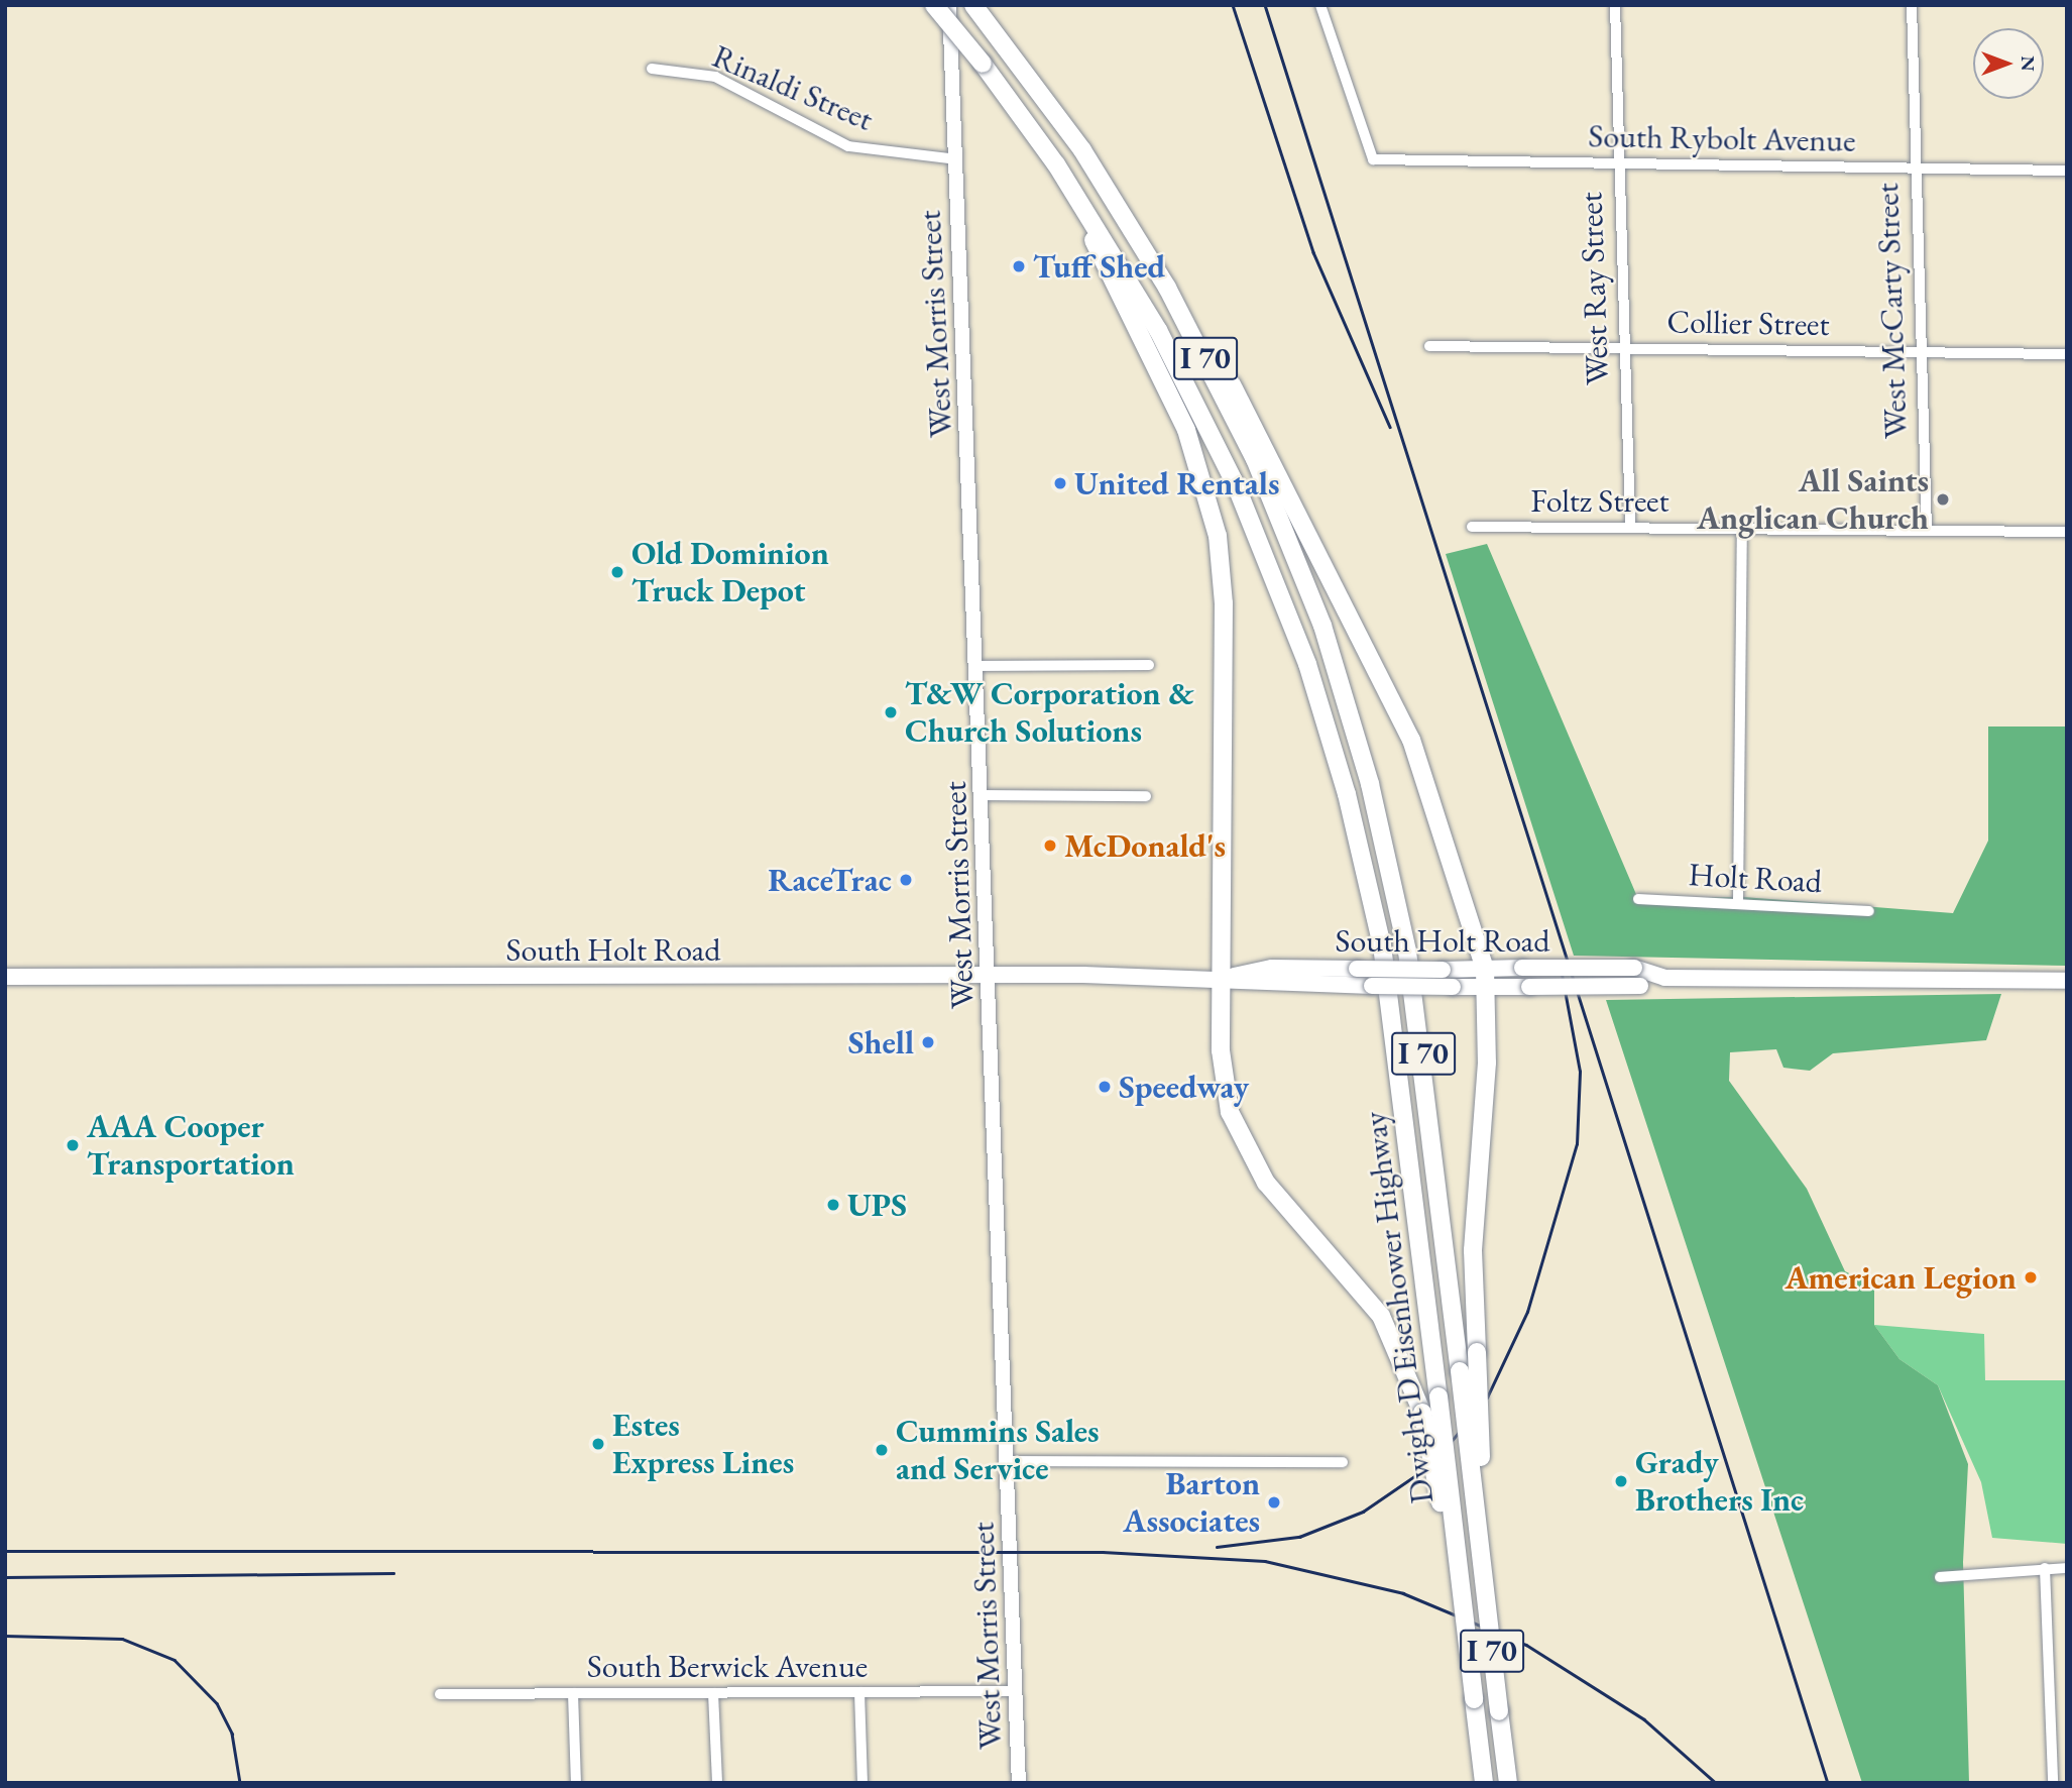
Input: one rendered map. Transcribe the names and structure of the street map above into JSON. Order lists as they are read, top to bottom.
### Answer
{
  "streets": {
    "highway": ["I 70", "Dwight D Eisenhower Highway"],
    "main road": ["West Morris Street", "South Holt Road"],
    "street": [
      "Rinaldi Street",
      "South Rybolt Avenue",
      "West Ray Street",
      "West McCarty Street",
      "Collier Street",
      "Foltz Street",
      "Holt Road",
      "South Berwick Avenue"
    ]
  },
  "crossings": [
    ["Rinaldi Street", "West Morris Street"],
    ["South Rybolt Avenue", "West Ray Street"],
    ["South Rybolt Avenue", "West McCarty Street"],
    ["West Ray Street", "Collier Street"],
    ["West Ray Street", "Foltz Street"],
    ["West McCarty Street", "Collier Street"],
    ["West McCarty Street", "Foltz Street"],
    ["West Morris Street", "South Holt Road"],
    ["West Morris Street", "South Berwick Avenue"]
  ],
  "places": [
    "Tuff Shed",
    "United Rentals",
    "All Saints Anglican Church",
    "Old Dominion Truck Depot",
    "T&W Corporation & Church Solutions",
    "McDonald's",
    "RaceTrac",
    "Shell",
    "Speedway",
    "AAA Cooper Transportation",
    "UPS",
    "American Legion",
    "Estes Express Lines",
    "Cummins Sales and Service",
    "Grady Brothers Inc",
    "Barton Associates"
  ],
  "north": "right"
}
